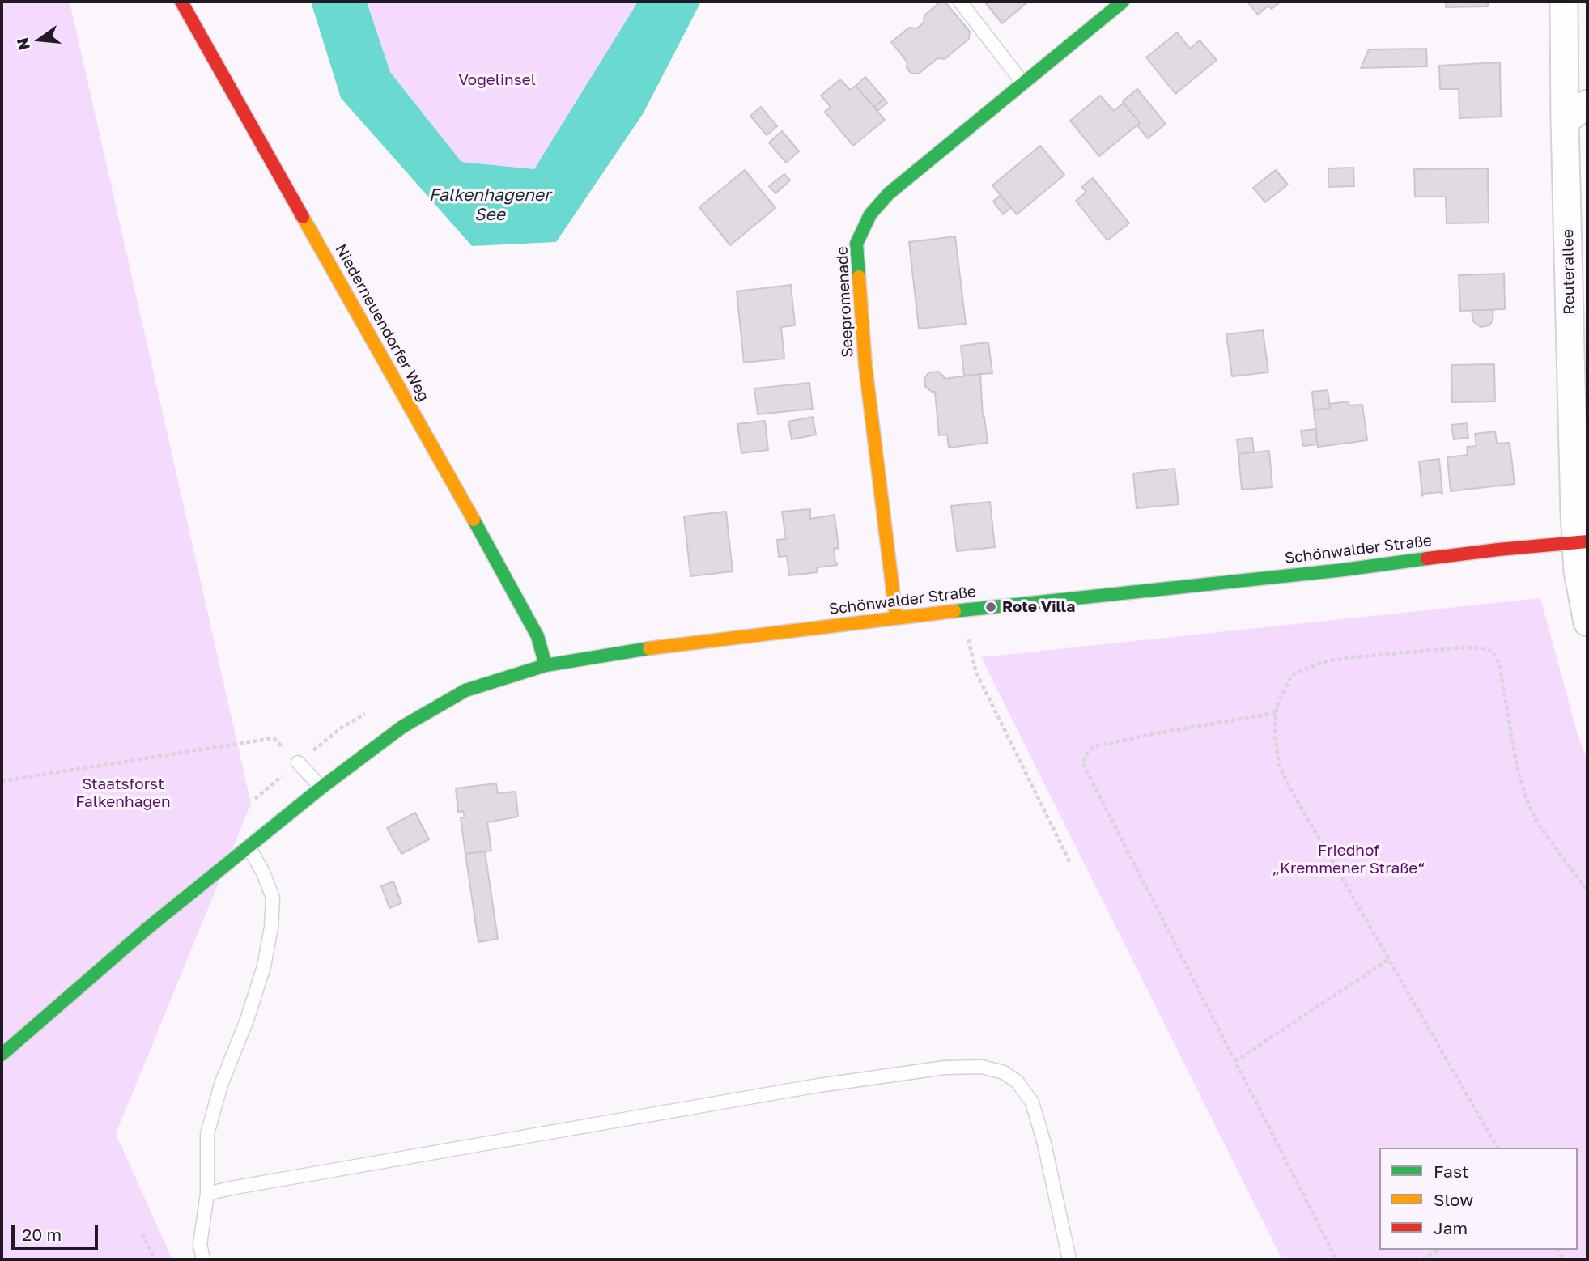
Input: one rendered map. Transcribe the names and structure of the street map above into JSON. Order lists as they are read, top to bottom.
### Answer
{
  "streets": {
    "main road": ["Seepromenade", "Niederneuendorfer Weg", "Schönwalder Straße"],
    "street": ["Reuterallee"]
  },
  "crossings": [
    ["Reuterallee", "Schönwalder Straße"],
    ["Seepromenade", "Schönwalder Straße"],
    ["Niederneuendorfer Weg", "Schönwalder Straße"]
  ],
  "water": ["Falkenhagener See"],
  "parks": ["Vogelinsel", "Staatsforst Falkenhagen", "Friedhof „Kremmener Straße“"],
  "places": ["Rote Villa"],
  "legend": ["Fast", "Slow", "Jam"],
  "scale_bar": "20 m",
  "north": "left"
}
